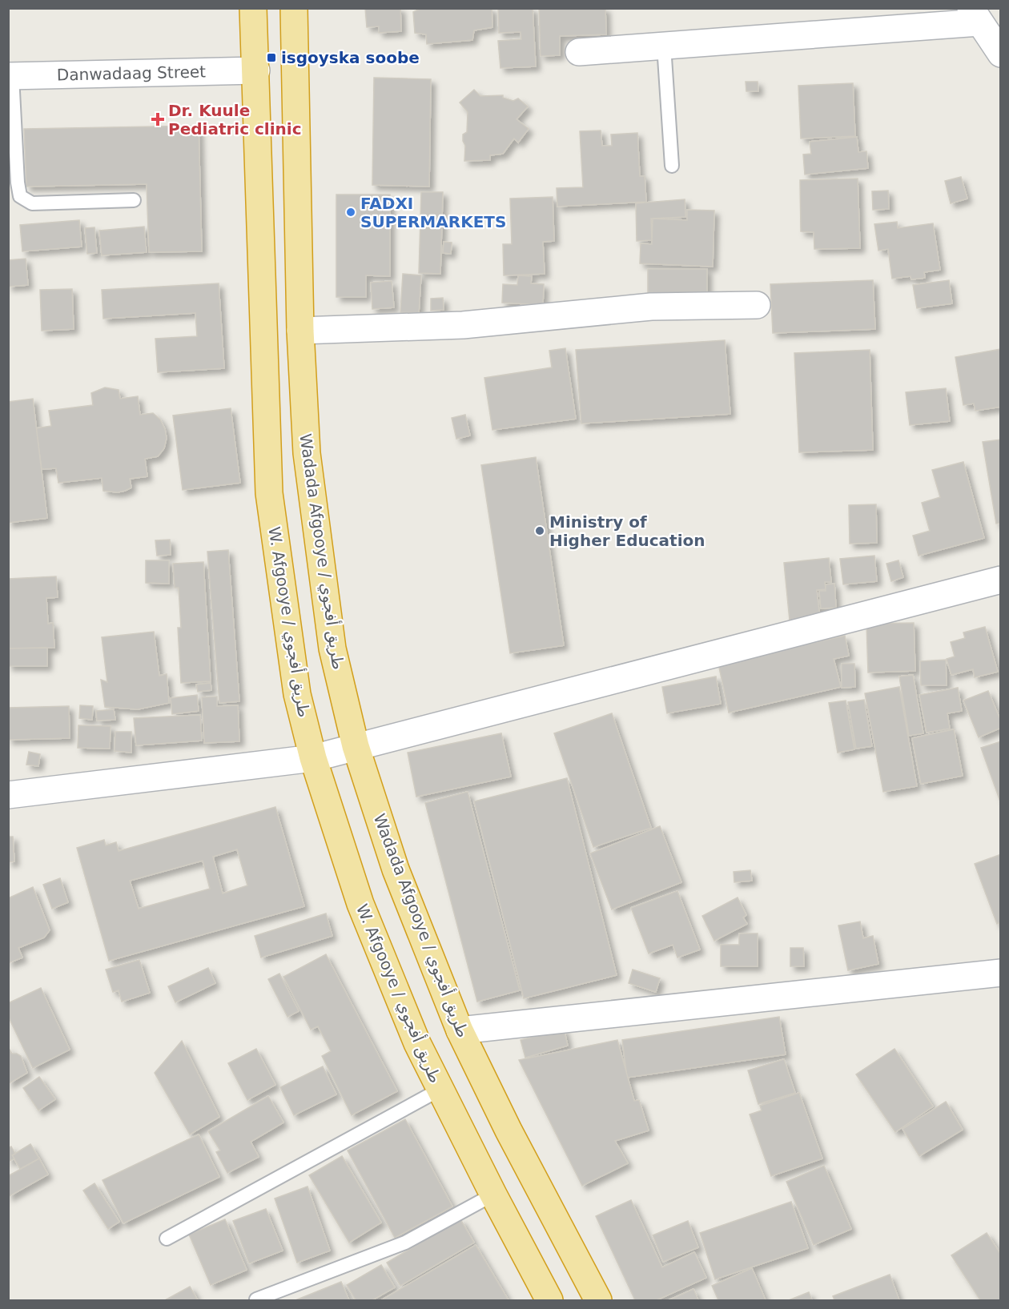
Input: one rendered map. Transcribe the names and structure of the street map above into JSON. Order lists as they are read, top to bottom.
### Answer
{
  "streets": {
    "highway": ["Wadada Afgooye / طريق أفجوي", "W. Afgooye / طريق أفجوي"],
    "street": ["Danwadaag Street"]
  },
  "crossings": [
    ["Danwadaag Street", "W. Afgooye / طريق أفجوي"]
  ],
  "places": {
    "transit": ["isgoyska soobe"],
    "health": ["Dr. Kuule Pediatric clinic"],
    "other": ["FADXI SUPERMARKETS", "Ministry of Higher Education"]
  }
}
